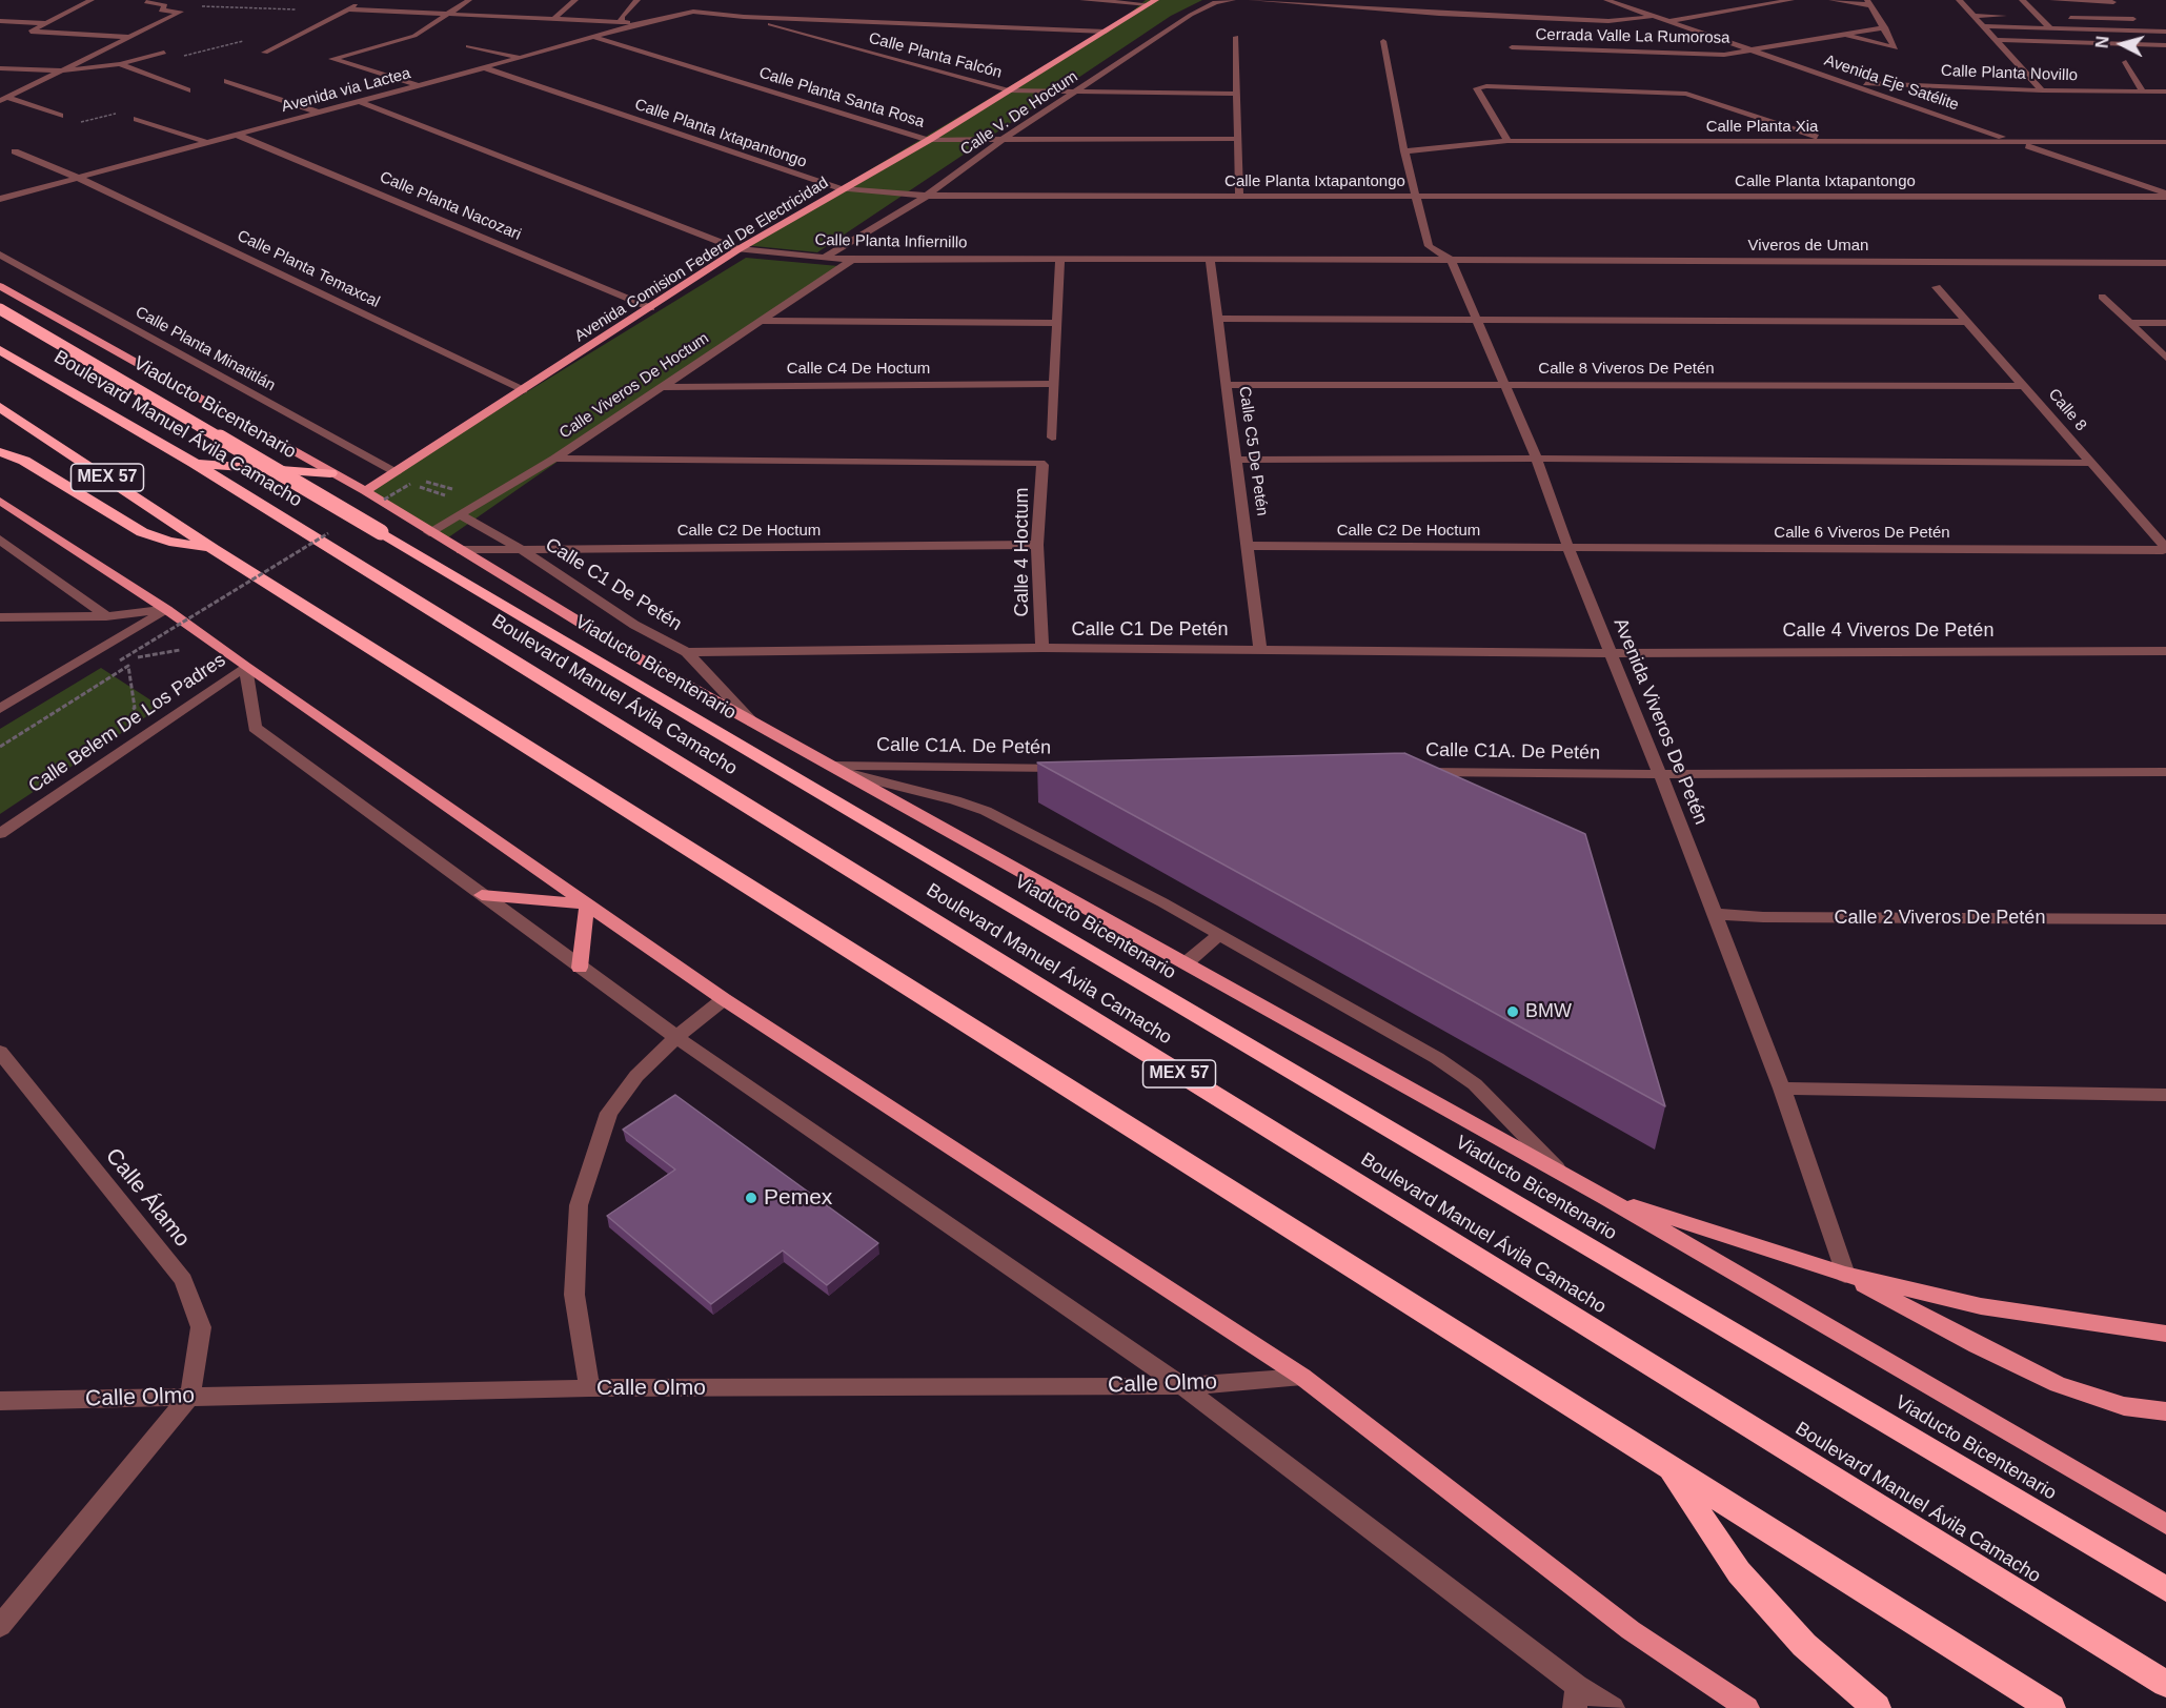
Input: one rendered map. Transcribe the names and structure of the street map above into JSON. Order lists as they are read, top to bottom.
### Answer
{
  "streets": {
    "highway": ["Viaducto Bicentenario", "Boulevard Manuel Ávila Camacho", "MEX 57"],
    "main road": ["Avenida Comision Federal De Electricidad"],
    "street": [
      "Cerrada Valle La Rumorosa",
      "Calle Planta Falcón",
      "Calle Planta Novillo",
      "Avenida Eje Satélite",
      "Avenida via Lactea",
      "Calle Planta Santa Rosa",
      "Calle V. De Hoctum",
      "Calle Planta Xia",
      "Calle Planta Ixtapantongo",
      "Calle Planta Nacozari",
      "Calle Planta Infiernillo",
      "Viveros de Uman",
      "Calle Planta Temaxcal",
      "Calle Planta Minatitlán",
      "Calle C4 De Hoctum",
      "Calle 8 Viveros De Petén",
      "Calle Viveros De Hoctum",
      "Calle 8",
      "Calle C5 De Petén",
      "Calle C2 De Hoctum",
      "Calle 6 Viveros De Petén",
      "Calle 4 Hoctum",
      "Calle C1 De Petén",
      "Calle 4 Viveros De Petén",
      "Avenida Viveros De Petén",
      "Calle Belem De Los Padres",
      "Calle C1A. De Petén",
      "Calle 2 Viveros De Petén",
      "Calle Álamo",
      "Calle Olmo"
    ]
  },
  "crossings": [
    ["Cerrada Valle La Rumorosa", "Avenida Eje Satélite"],
    ["Calle Planta Falcón", "Avenida via Lactea"],
    ["Calle Planta Falcón", "Calle V. De Hoctum"],
    ["Calle Planta Falcón", "Avenida Comision Federal De Electricidad"],
    ["Calle Planta Novillo", "Avenida Eje Satélite"],
    ["Avenida Eje Satélite", "Calle Planta Xia"],
    ["Avenida Eje Satélite", "Calle Planta Ixtapantongo"],
    ["Avenida via Lactea", "Calle Planta Santa Rosa"],
    ["Avenida via Lactea", "Calle Planta Ixtapantongo"],
    ["Avenida via Lactea", "Calle Planta Nacozari"],
    ["Avenida via Lactea", "Calle Planta Infiernillo"],
    ["Avenida via Lactea", "Calle Planta Temaxcal"],
    ["Calle Planta Santa Rosa", "Calle V. De Hoctum"],
    ["Calle Planta Santa Rosa", "Avenida Comision Federal De Electricidad"],
    ["Calle V. De Hoctum", "Calle Planta Ixtapantongo"],
    ["Calle V. De Hoctum", "Calle Planta Infiernillo"],
    ["Calle Planta Ixtapantongo", "Avenida Comision Federal De Electricidad"],
    ["Calle Planta Ixtapantongo", "Avenida Viveros De Petén"],
    ["Calle Planta Nacozari", "Avenida Comision Federal De Electricidad"],
    ["Calle Planta Infiernillo", "Viveros de Uman"],
    ["Calle Planta Infiernillo", "Avenida Comision Federal De Electricidad"],
    ["Calle Planta Infiernillo", "Calle Viveros De Hoctum"],
    ["Calle Planta Infiernillo", "Calle C5 De Petén"],
    ["Calle Planta Infiernillo", "Avenida Viveros De Petén"],
    ["Viveros de Uman", "Avenida Viveros De Petén"],
    ["Avenida Comision Federal De Electricidad", "Calle Planta Temaxcal"],
    ["Avenida Comision Federal De Electricidad", "Calle Planta Minatitlán"],
    ["Avenida Comision Federal De Electricidad", "Boulevard Manuel Ávila Camacho"],
    ["Calle C4 De Hoctum", "Calle Viveros De Hoctum"],
    ["Calle 8 Viveros De Petén", "Calle 8"],
    ["Calle 8 Viveros De Petén", "Calle C5 De Petén"],
    ["Calle 8 Viveros De Petén", "Avenida Viveros De Petén"],
    ["Calle Viveros De Hoctum", "Boulevard Manuel Ávila Camacho"],
    ["Calle Viveros De Hoctum", "Calle 4 Hoctum"],
    ["Calle Viveros De Hoctum", "Calle C1 De Petén"],
    ["Calle 8", "Calle 6 Viveros De Petén"],
    ["Boulevard Manuel Ávila Camacho", "Calle C2 De Hoctum"],
    ["Boulevard Manuel Ávila Camacho", "Calle C1 De Petén"],
    ["Boulevard Manuel Ávila Camacho", "Calle C1A. De Petén"],
    ["Calle C5 De Petén", "Calle C2 De Hoctum"],
    ["Calle C5 De Petén", "Calle C1 De Petén"],
    ["Calle C2 De Hoctum", "Calle 6 Viveros De Petén"],
    ["Calle C2 De Hoctum", "Calle 4 Hoctum"],
    ["Calle C2 De Hoctum", "Calle C1 De Petén"],
    ["Calle C2 De Hoctum", "Avenida Viveros De Petén"],
    ["Calle 6 Viveros De Petén", "Avenida Viveros De Petén"],
    ["Calle 4 Hoctum", "Calle C1 De Petén"],
    ["Calle C1 De Petén", "Calle 4 Viveros De Petén"],
    ["Calle C1 De Petén", "Avenida Viveros De Petén"],
    ["Calle 4 Viveros De Petén", "Avenida Viveros De Petén"],
    ["Avenida Viveros De Petén", "Calle C1A. De Petén"],
    ["Avenida Viveros De Petén", "Calle 2 Viveros De Petén"],
    ["Calle Álamo", "Calle Olmo"]
  ],
  "places": ["BMW", "Pemex"],
  "north": "left"
}
